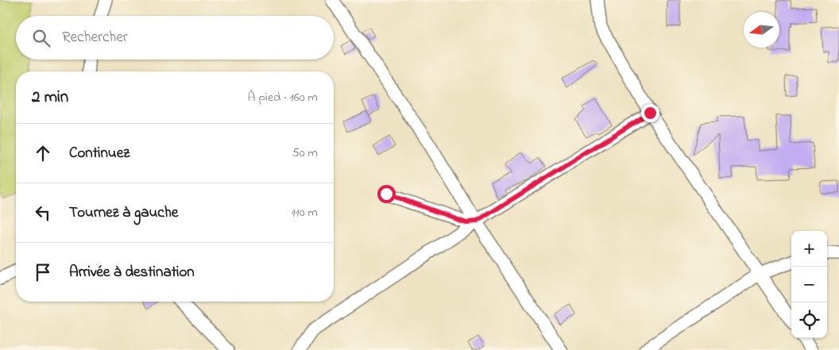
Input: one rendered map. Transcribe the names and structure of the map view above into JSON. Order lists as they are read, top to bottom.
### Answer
{
  "north": "left",
  "page": {
    "search": "Rechercher",
    "heading": ["2 min", "À pied · 160 m"],
    "list": [
      ["Continuez", "50 m"],
      ["Tournez à gauche", "110 m"],
      "Arrivée à destination"
    ],
    "map_buttons": ["+", "−"]
  }
}
